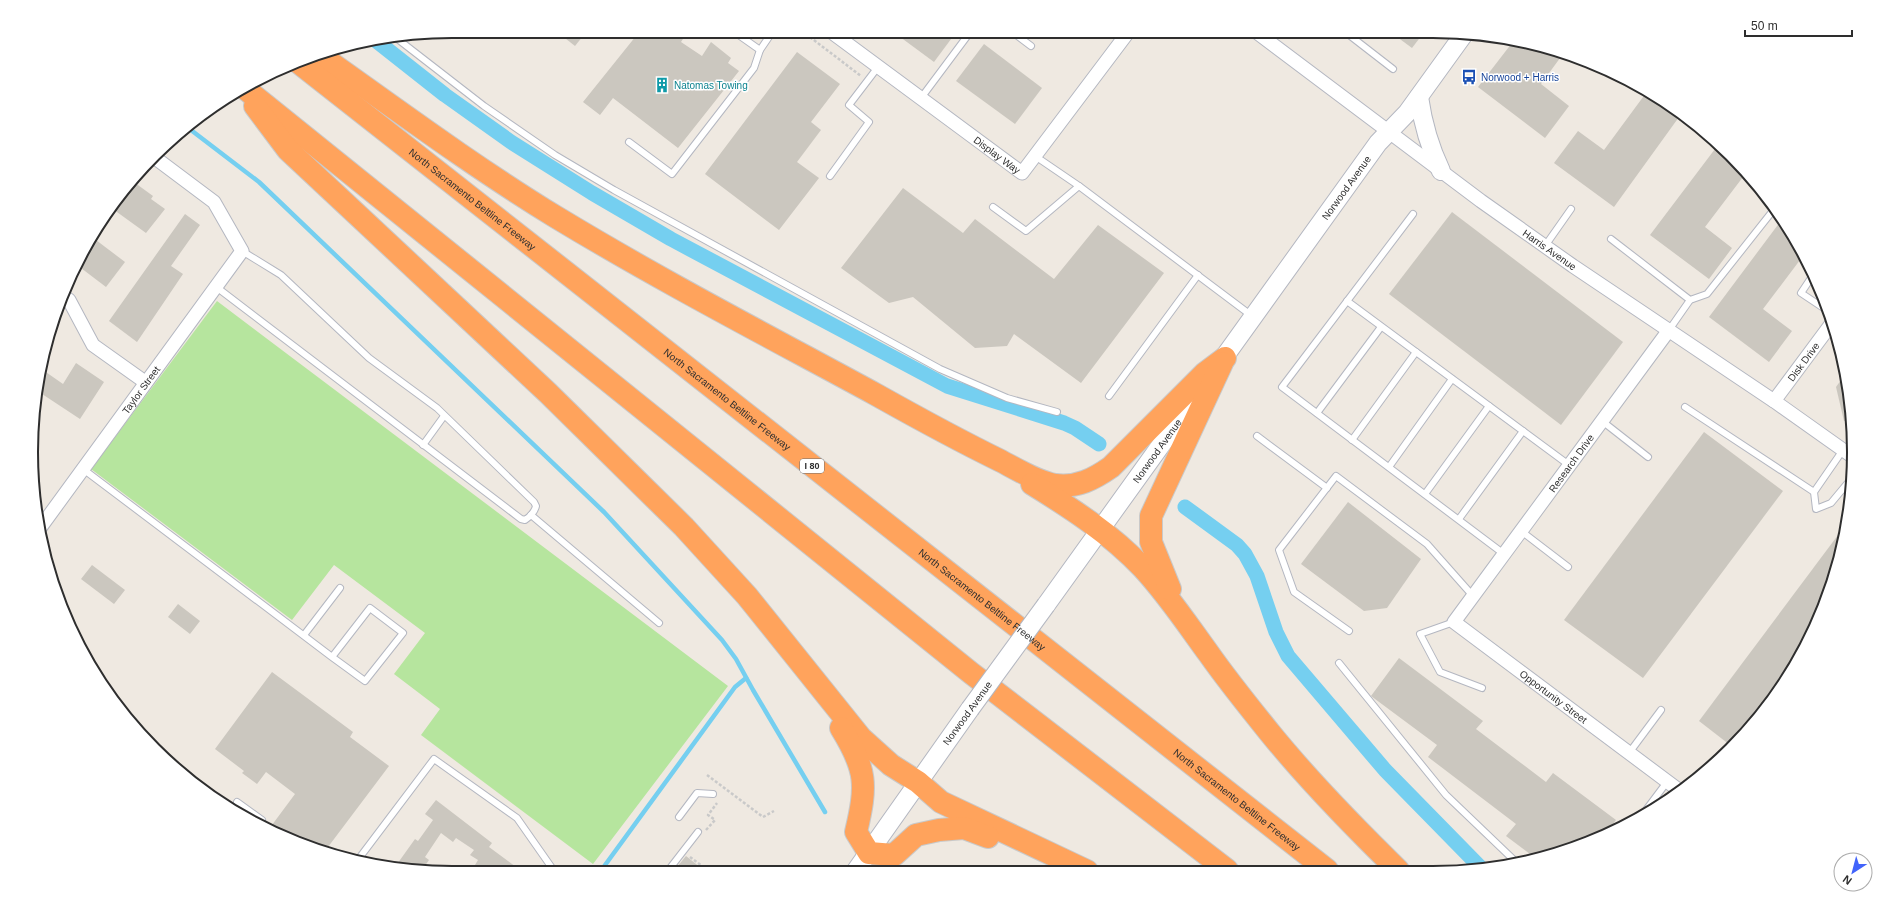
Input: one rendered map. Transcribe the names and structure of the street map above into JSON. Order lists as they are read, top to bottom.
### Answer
{
  "streets": {
    "highway": ["North Sacramento Beltline Freeway", "I 80"],
    "main road": ["Norwood Avenue"],
    "street": [
      "Display Way",
      "Harris Avenue",
      "Disk Drive",
      "Taylor Street",
      "Research Drive",
      "Opportunity Street"
    ]
  },
  "crossings": [
    ["Norwood Avenue", "Harris Avenue"],
    ["Harris Avenue", "Disk Drive"],
    ["Harris Avenue", "Research Drive"]
  ],
  "places": {
    "bus stop": ["Norwood + Harris"],
    "building": ["Natomas Towing"]
  },
  "scale_bar": "50 m",
  "north": "bottom left"
}
